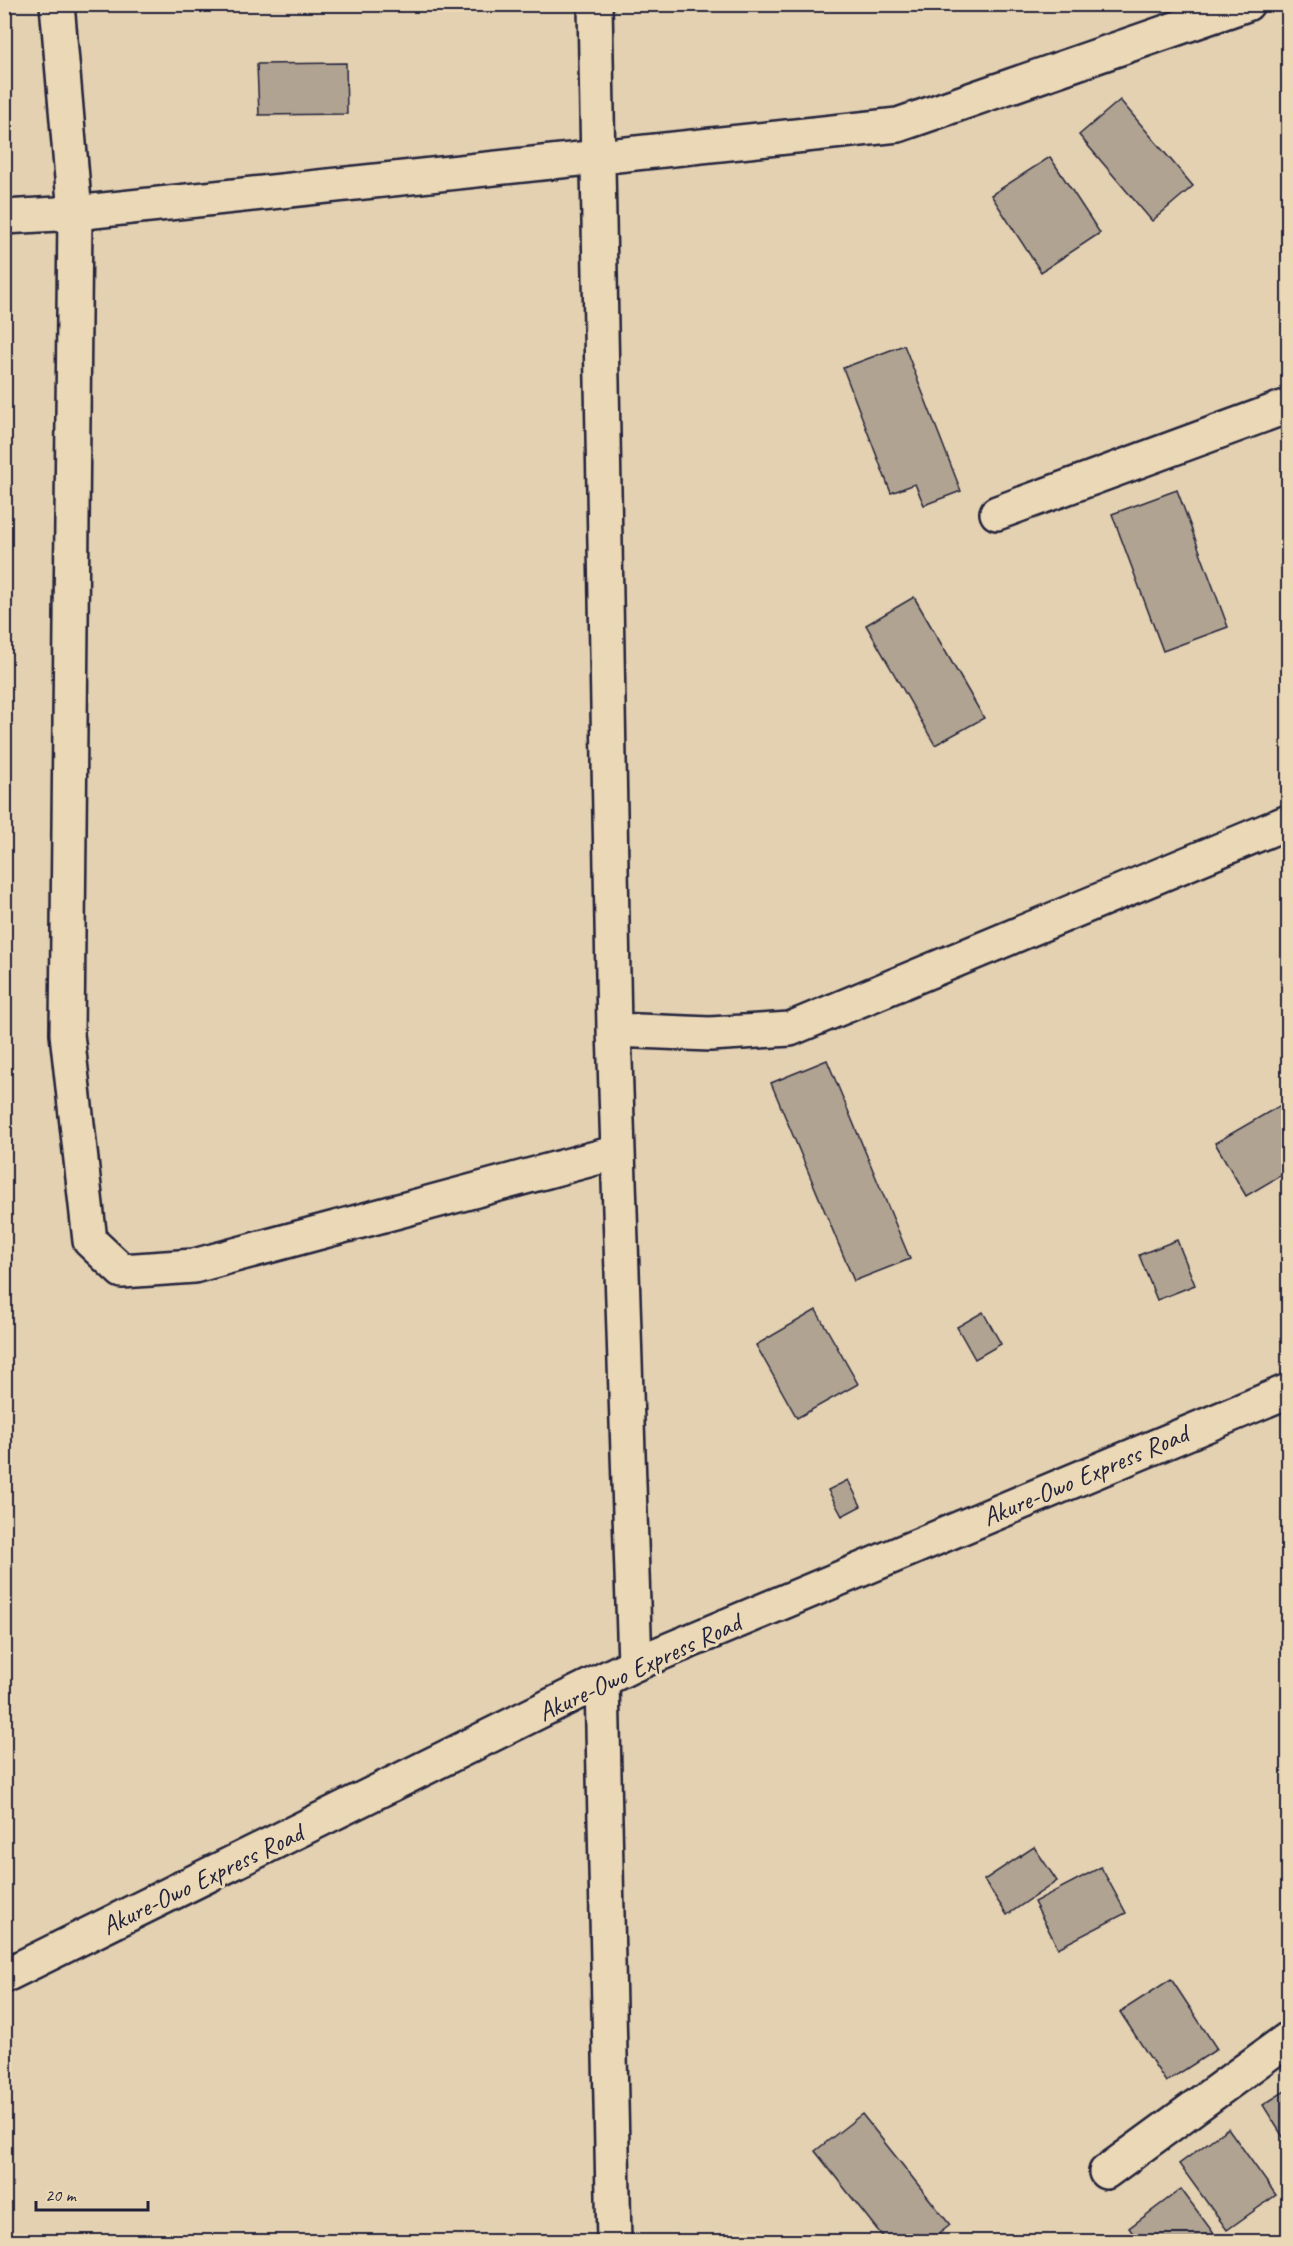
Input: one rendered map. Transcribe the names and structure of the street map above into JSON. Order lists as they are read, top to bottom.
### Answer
{
  "streets": {
    "main road": ["Akure-Owo Express Road"]
  },
  "scale_bar": "20 m"
}
